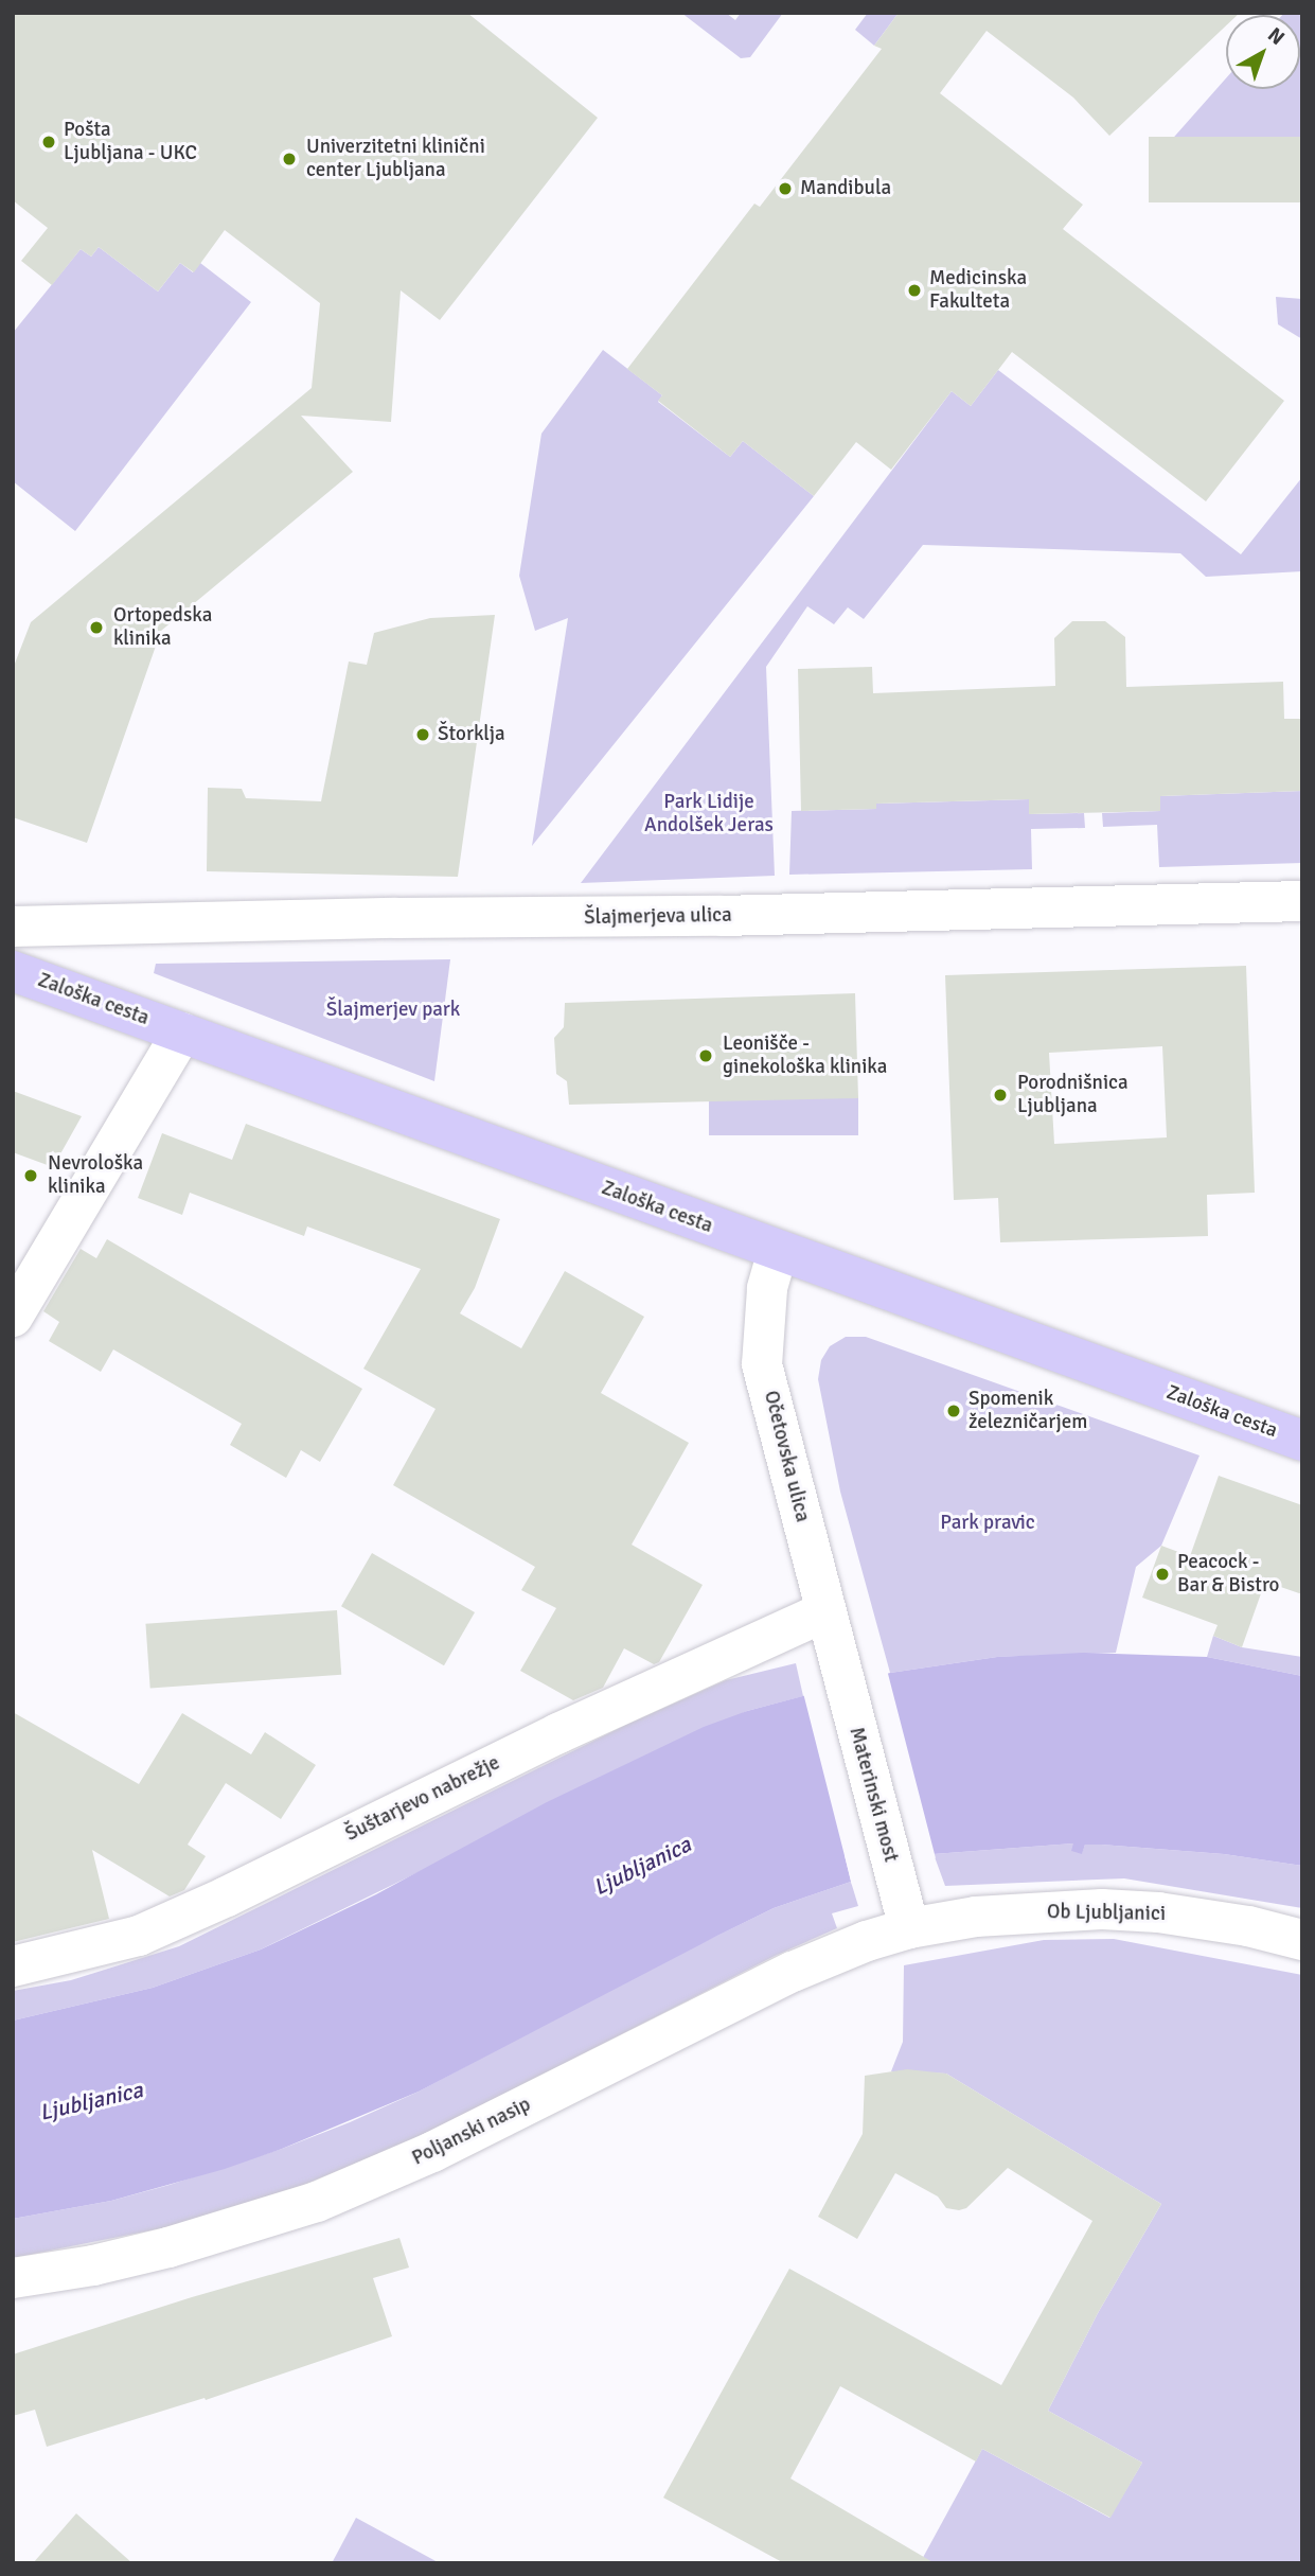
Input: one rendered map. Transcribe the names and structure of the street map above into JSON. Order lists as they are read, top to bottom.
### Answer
{
  "streets": {
    "main road": ["Zaloška cesta"],
    "street": [
      "Šlajmerjeva ulica",
      "Očetovska ulica",
      "Materinski most",
      "Šuštarjevo nabrežje",
      "Ob Ljubljanici",
      "Poljanski nasip"
    ]
  },
  "crossings": [
    ["Zaloška cesta", "Očetovska ulica"],
    ["Očetovska ulica", "Materinski most"],
    ["Očetovska ulica", "Šuštarjevo nabrežje"],
    ["Materinski most", "Ob Ljubljanici"],
    ["Materinski most", "Poljanski nasip"],
    ["Ob Ljubljanici", "Poljanski nasip"]
  ],
  "water": ["Ljubljanica"],
  "parks": ["Park Lidije Andolšek Jeras", "Šlajmerjev park", "Park pravic"],
  "places": [
    "Pošta Ljubljana - UKC",
    "Univerzitetni klinični center Ljubljana",
    "Mandibula",
    "Medicinska Fakulteta",
    "Ortopedska klinika",
    "Štorklja",
    "Leonišče - ginekološka klinika",
    "Porodnišnica Ljubljana",
    "Nevrološka klinika",
    "Spomenik železničarjem",
    "Peacock - Bar & Bistro"
  ],
  "north": "top right"
}
